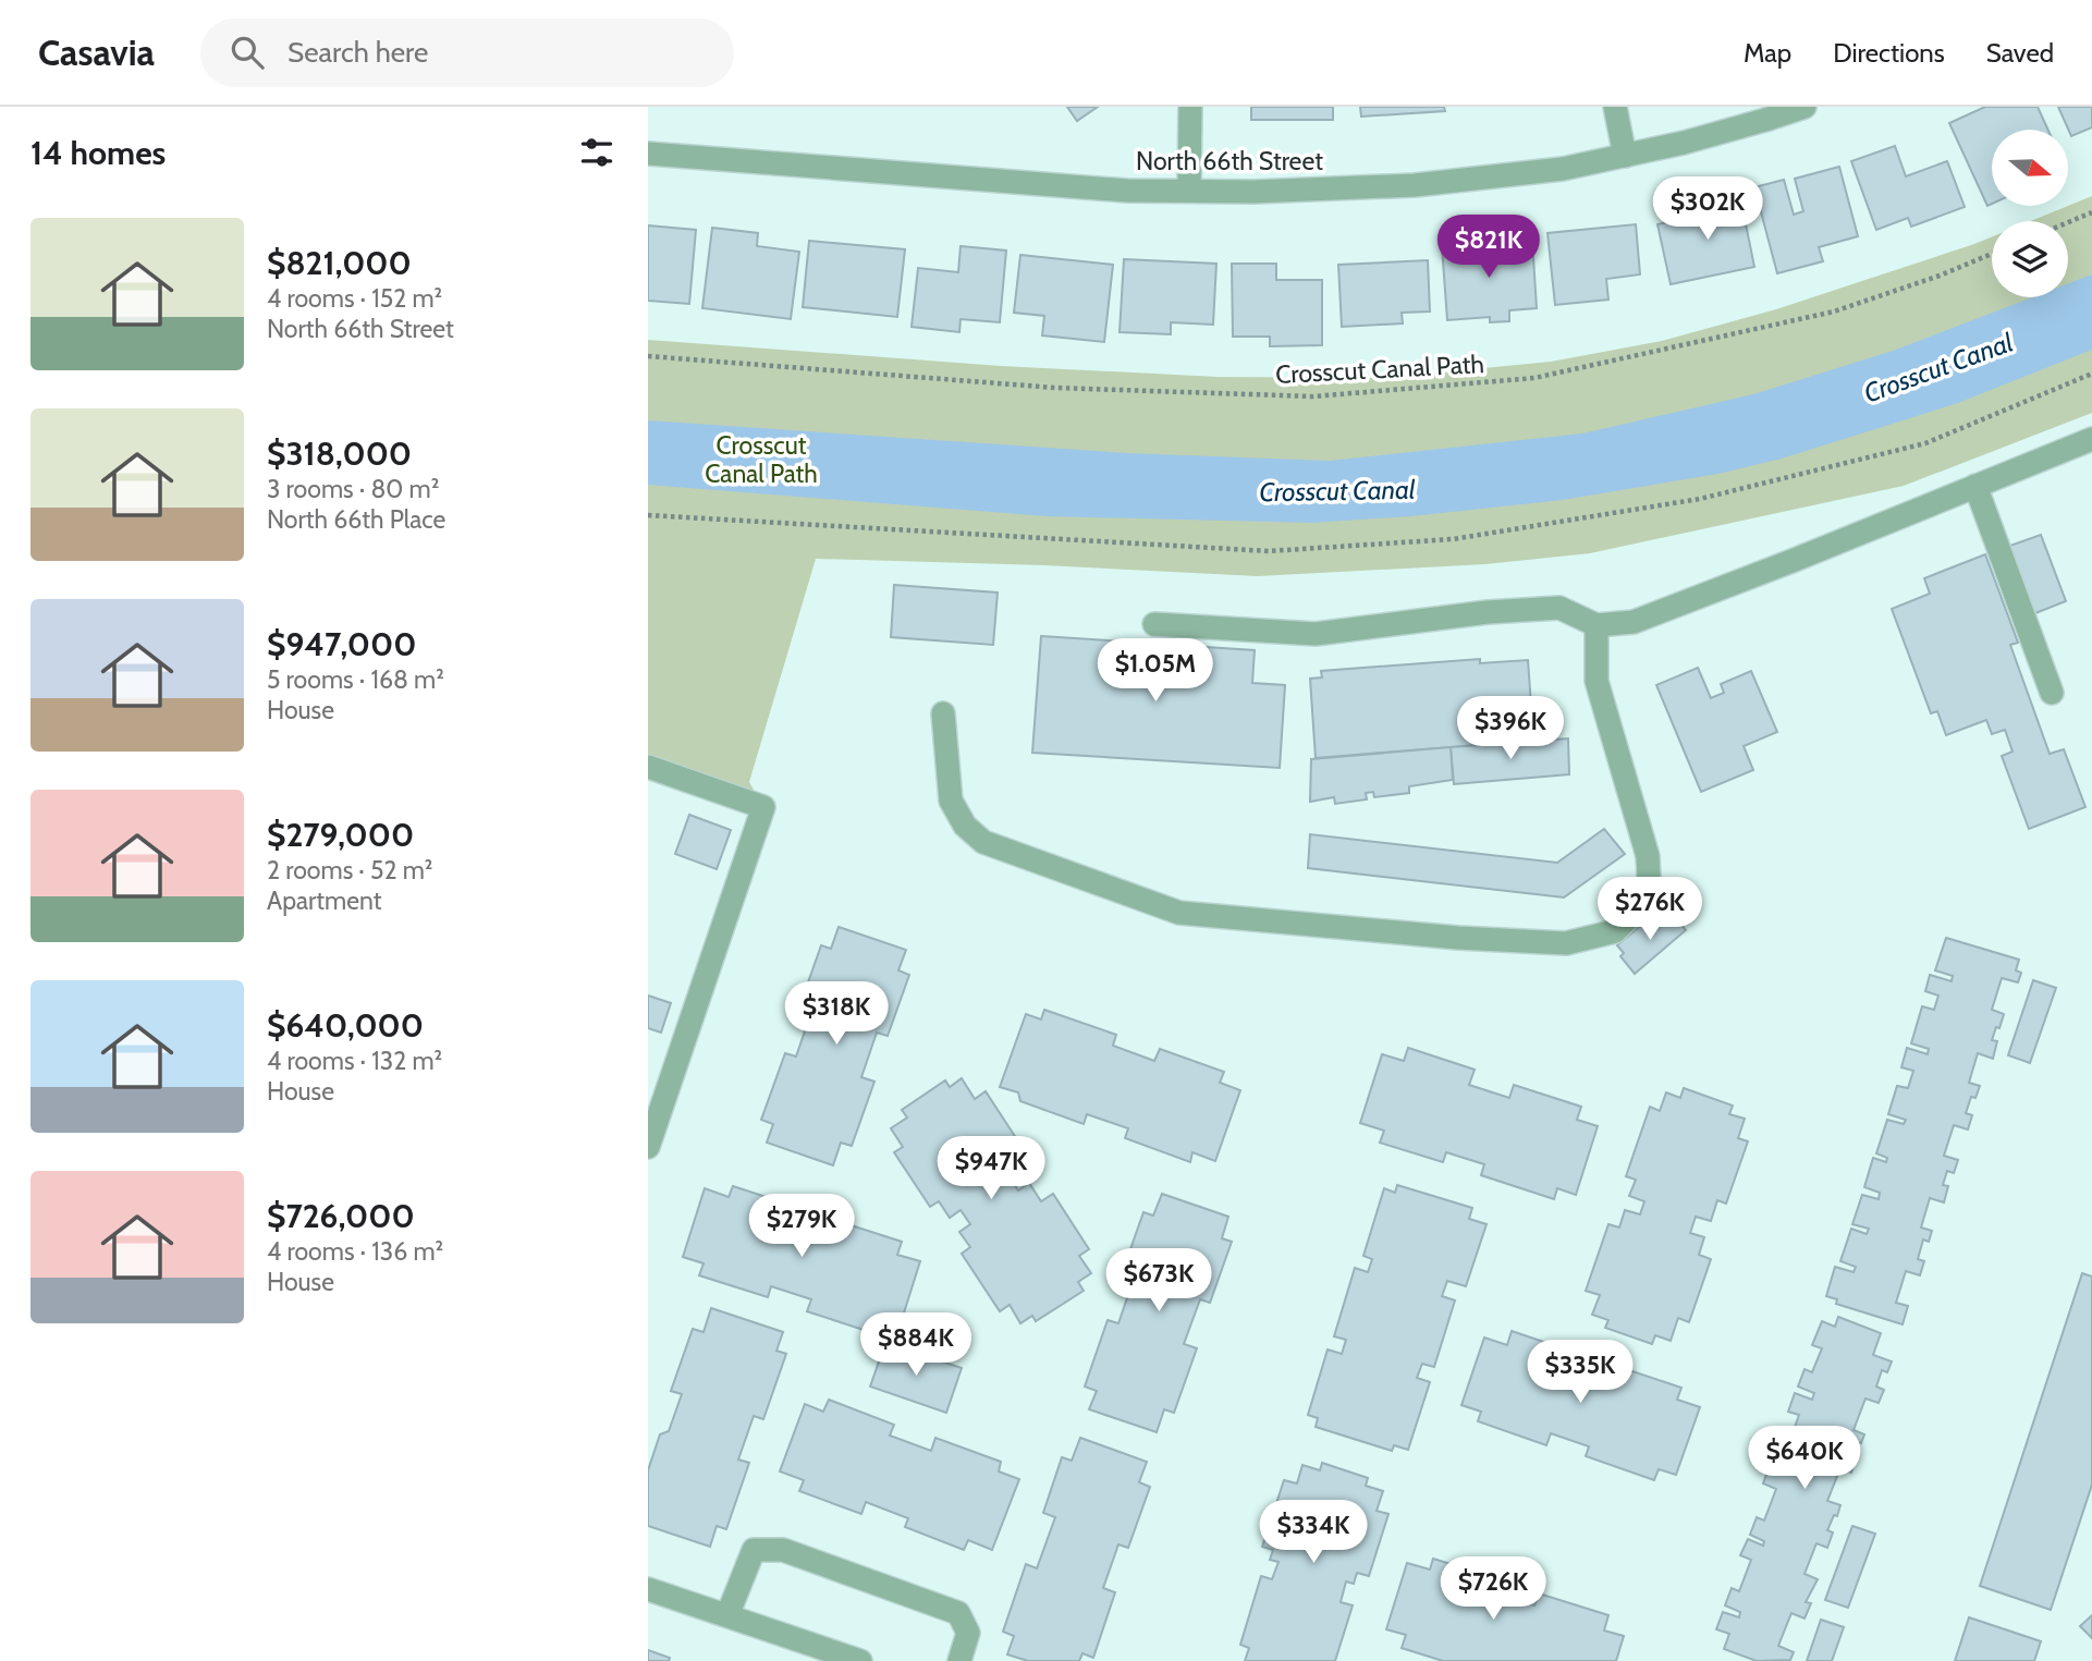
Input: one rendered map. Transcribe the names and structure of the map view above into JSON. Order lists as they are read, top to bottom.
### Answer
{
  "streets": {
    "street": ["North 66th Street"],
    "path": ["Crosscut Canal Path"]
  },
  "water": ["Crosscut Canal"],
  "parks": ["Crosscut Canal Path"],
  "north": "right",
  "page": {
    "header": "Casavia",
    "search": "Search here",
    "nav": ["Map", "Directions", "Saved"],
    "heading": "14 homes",
    "price": [
      "$302K",
      "$821K",
      "$1.05M",
      "$396K",
      "$276K",
      "$318K",
      "$947K",
      "$279K",
      "$673K",
      "$884K",
      "$335K",
      "$640K",
      "$334K",
      "$726K"
    ],
    "list": [
      {
        "name": "$821,000",
        "note": "4 rooms · 152 m² · North 66th Street"
      },
      {
        "name": "$318,000",
        "note": "3 rooms · 80 m² · North 66th Place"
      },
      {
        "name": "$947,000",
        "note": "5 rooms · 168 m² · House"
      },
      {
        "name": "$279,000",
        "note": "2 rooms · 52 m² · Apartment"
      },
      {
        "name": "$640,000",
        "note": "4 rooms · 132 m² · House"
      },
      {
        "name": "$726,000",
        "note": "4 rooms · 136 m² · House"
      }
    ]
  }
}
